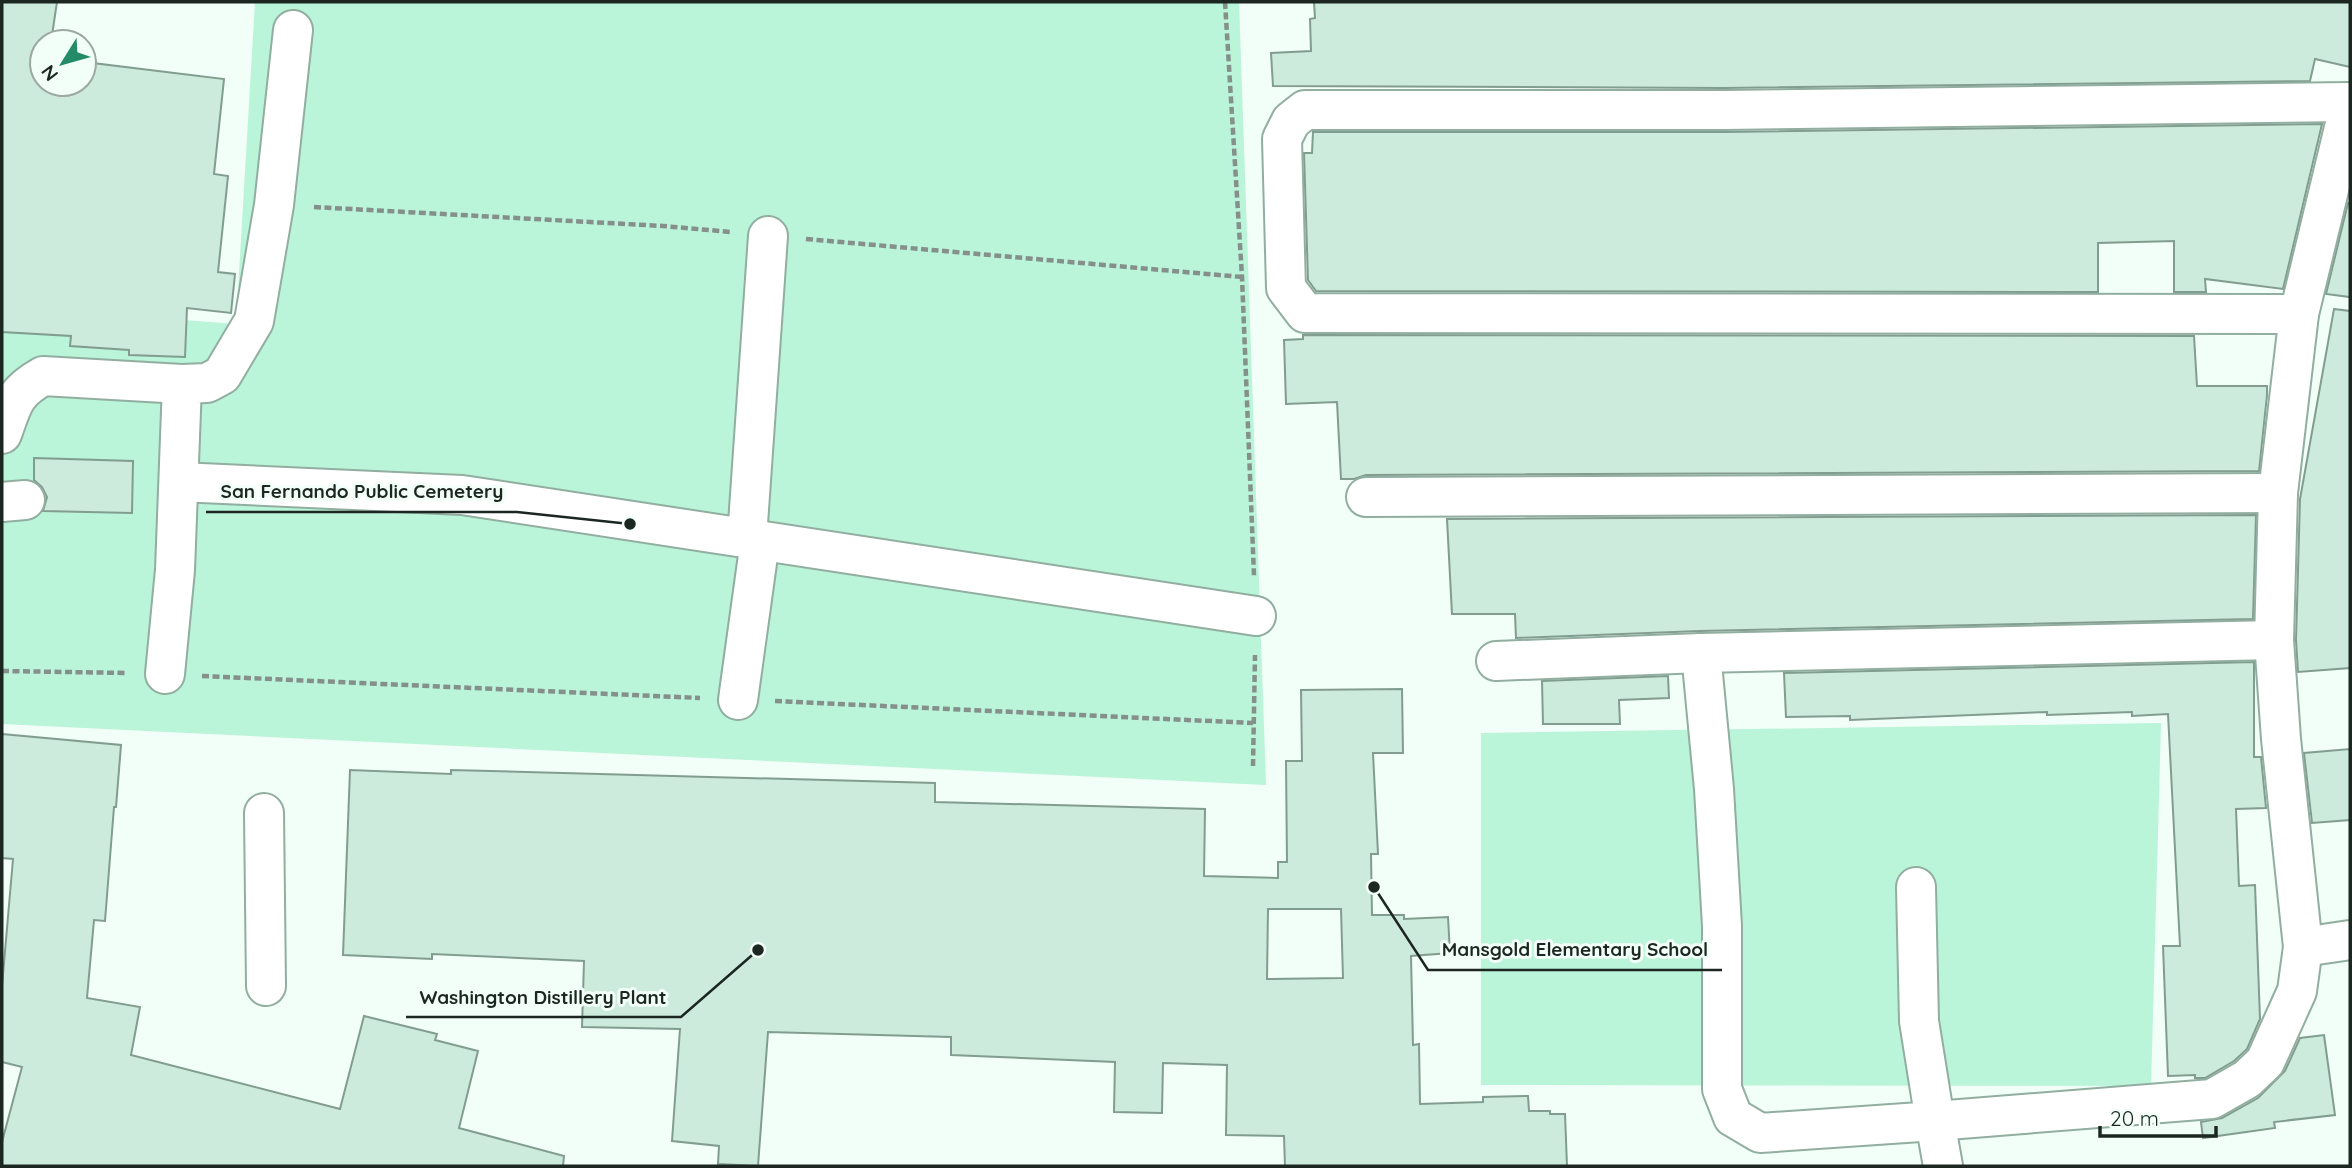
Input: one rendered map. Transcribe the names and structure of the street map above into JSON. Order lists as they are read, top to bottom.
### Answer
{
  "places": ["San Fernando Public Cemetery", "Mansgold Elementary School", "Washington Distillery Plant"],
  "scale_bar": "20 m",
  "north": "bottom left"
}
